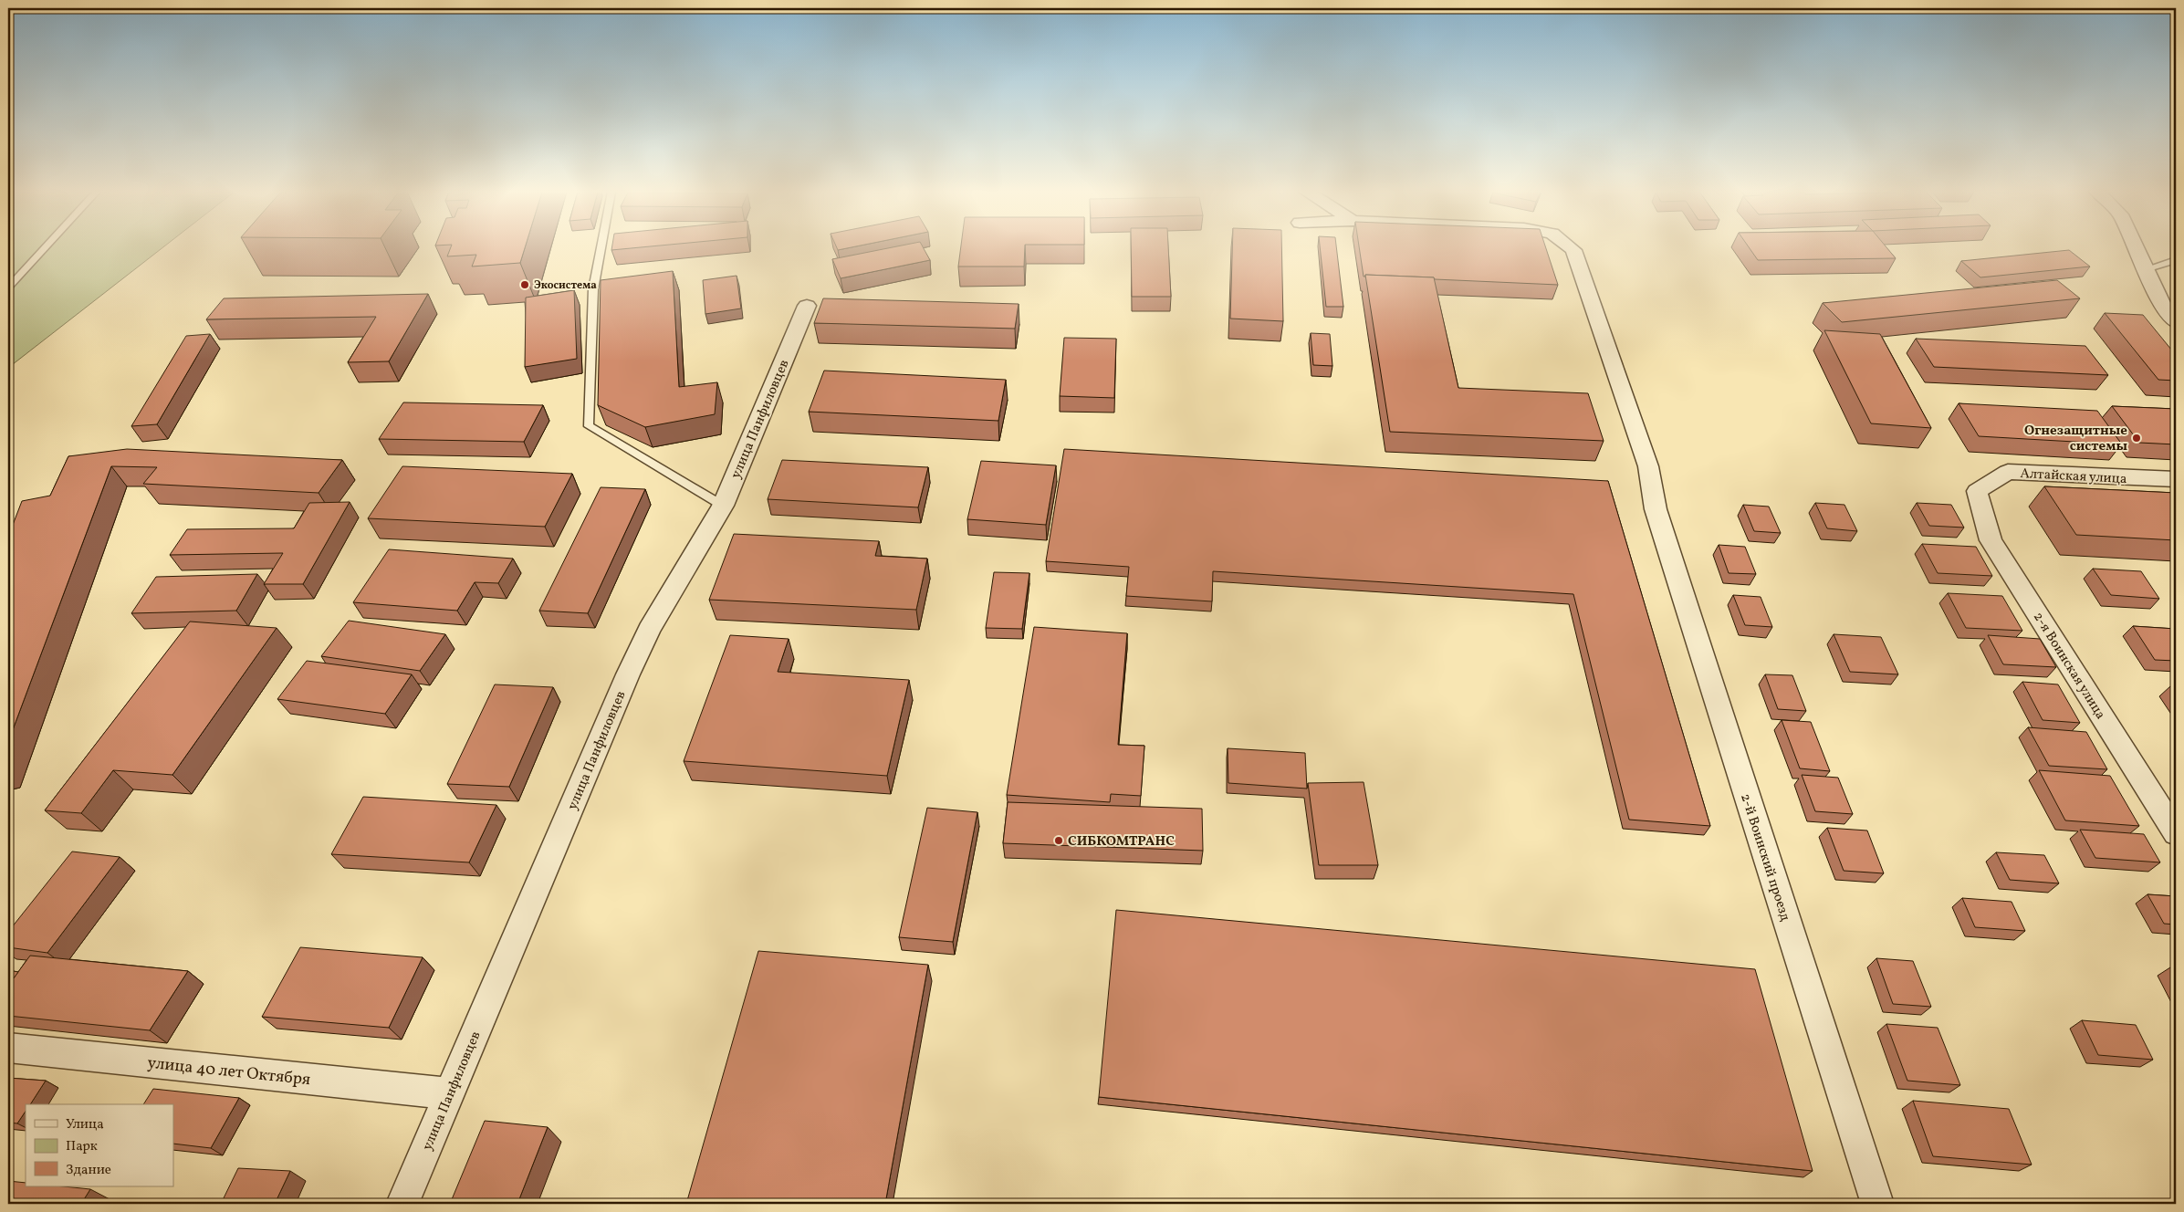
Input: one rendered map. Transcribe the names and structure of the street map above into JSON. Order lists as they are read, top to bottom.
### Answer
{
  "streets": {
    "street": [
      "улица Панфиловцев",
      "Алтайская улица",
      "2-я Воинская улица",
      "2-й Воинский проезд",
      "улица 40 лет Октября"
    ]
  },
  "crossings": [
    ["улица Панфиловцев", "улица 40 лет Октября"],
    ["Алтайская улица", "2-я Воинская улица"]
  ],
  "places": ["Экосистема", "Огнезащитные системы", "СИБКОМТРАНС"],
  "legend": ["Улица", "Парк", "Здание"]
}
